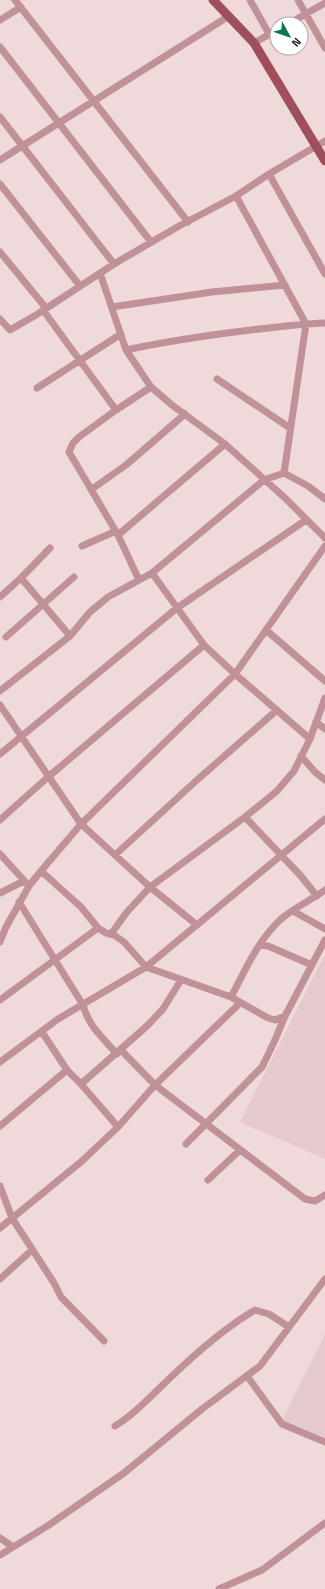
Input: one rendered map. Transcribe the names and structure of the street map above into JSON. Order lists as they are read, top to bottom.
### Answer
{
  "north": "bottom right"
}
